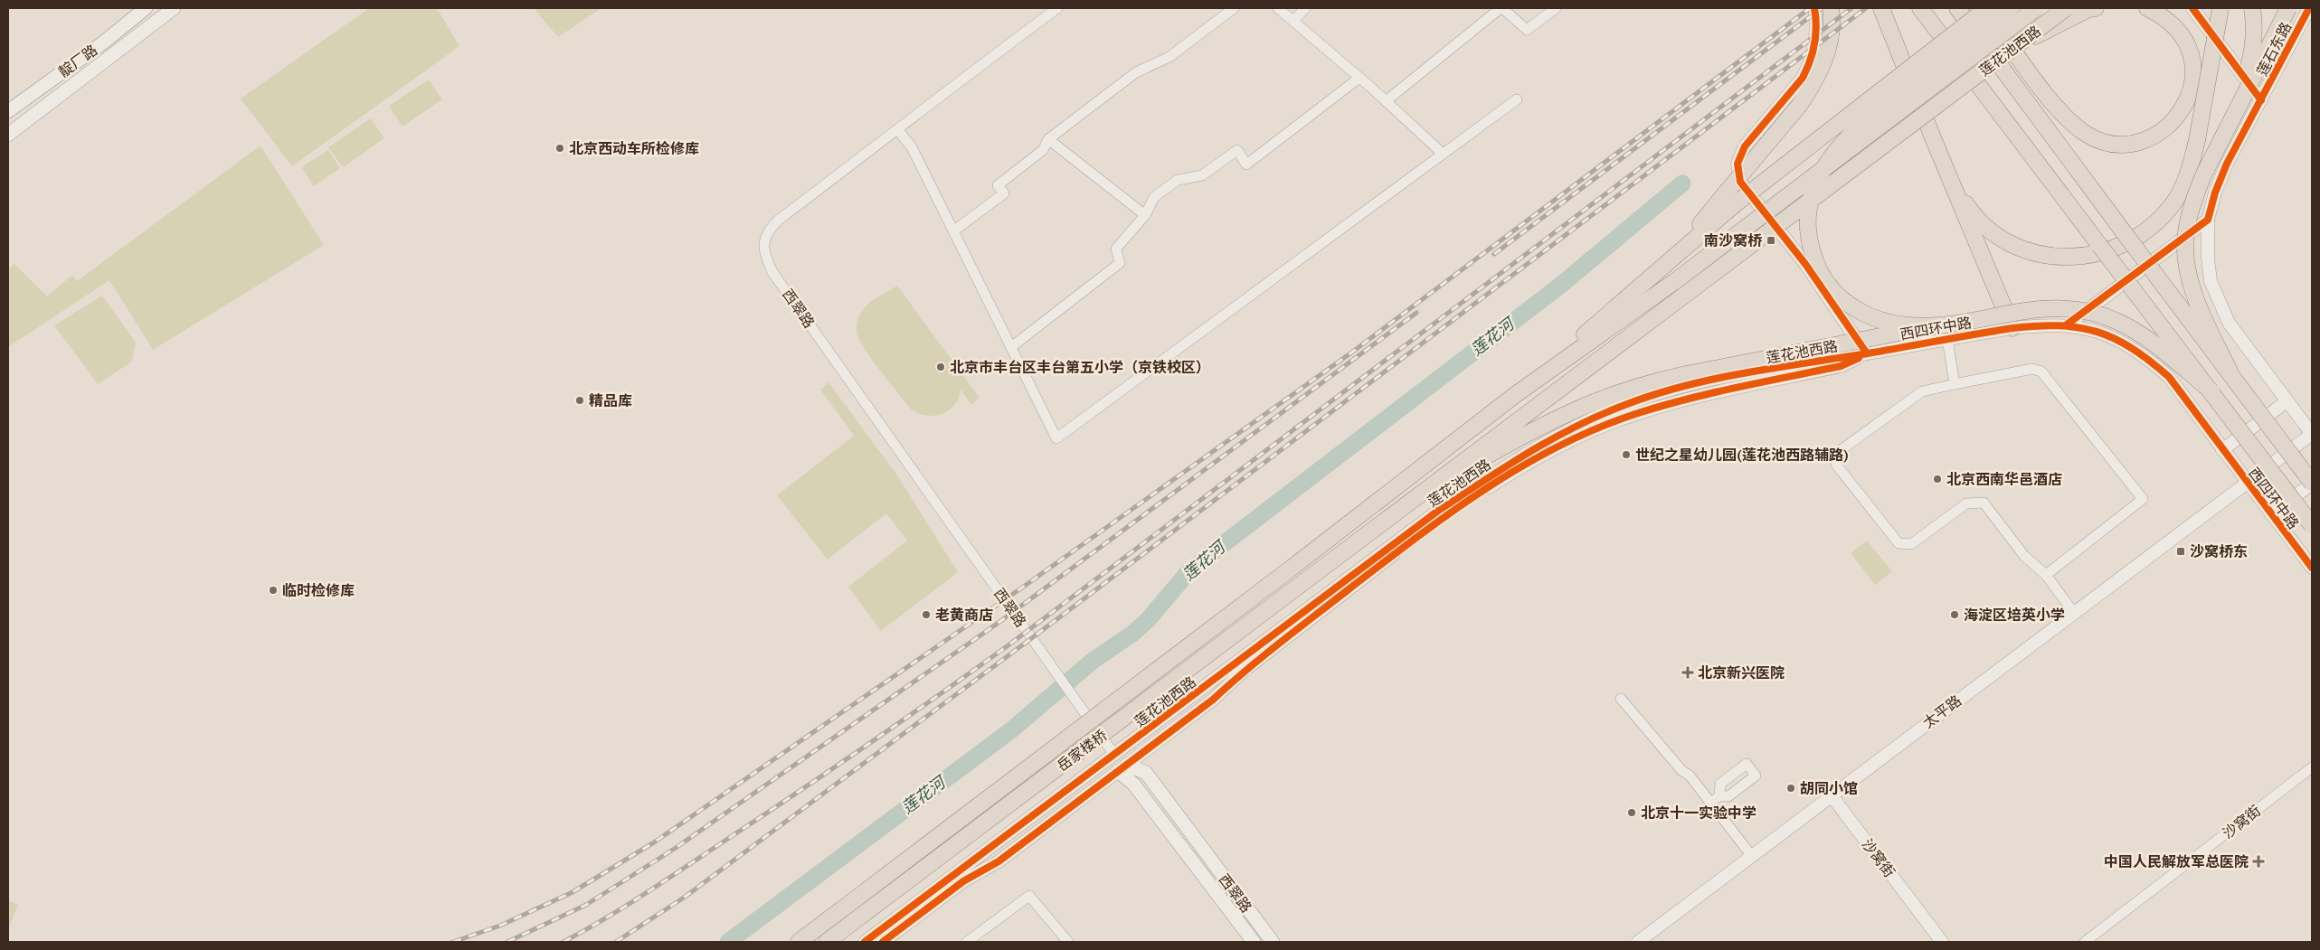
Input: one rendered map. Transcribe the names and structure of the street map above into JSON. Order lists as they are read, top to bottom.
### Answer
{
  "streets": {
    "highway": ["莲花池西路", "西四环中路", "岳家楼桥"],
    "main road": ["靛厂路", "西翠路"],
    "street": ["莲石东路", "太平路", "沙窝街"]
  },
  "crossings": [
    ["莲花池西路", "西翠路"],
    ["莲花池西路", "西四环中路"],
    ["莲花池西路", "岳家楼桥"],
    ["西四环中路", "太平路"],
    ["太平路", "沙窝街"]
  ],
  "water": ["莲花河"],
  "places": {
    "other": [
      "北京西动车所检修库",
      "北京市丰台区丰台第五小学（京铁校区）",
      "精品库",
      "世纪之星幼儿园(莲花池西路辅路)",
      "北京西南华邑酒店",
      "临时检修库",
      "老黄商店",
      "海淀区培英小学",
      "胡同小馆",
      "北京十一实验中学"
    ],
    "transit": ["南沙窝桥", "沙窝桥东"],
    "health": ["北京新兴医院", "中国人民解放军总医院"]
  }
}
